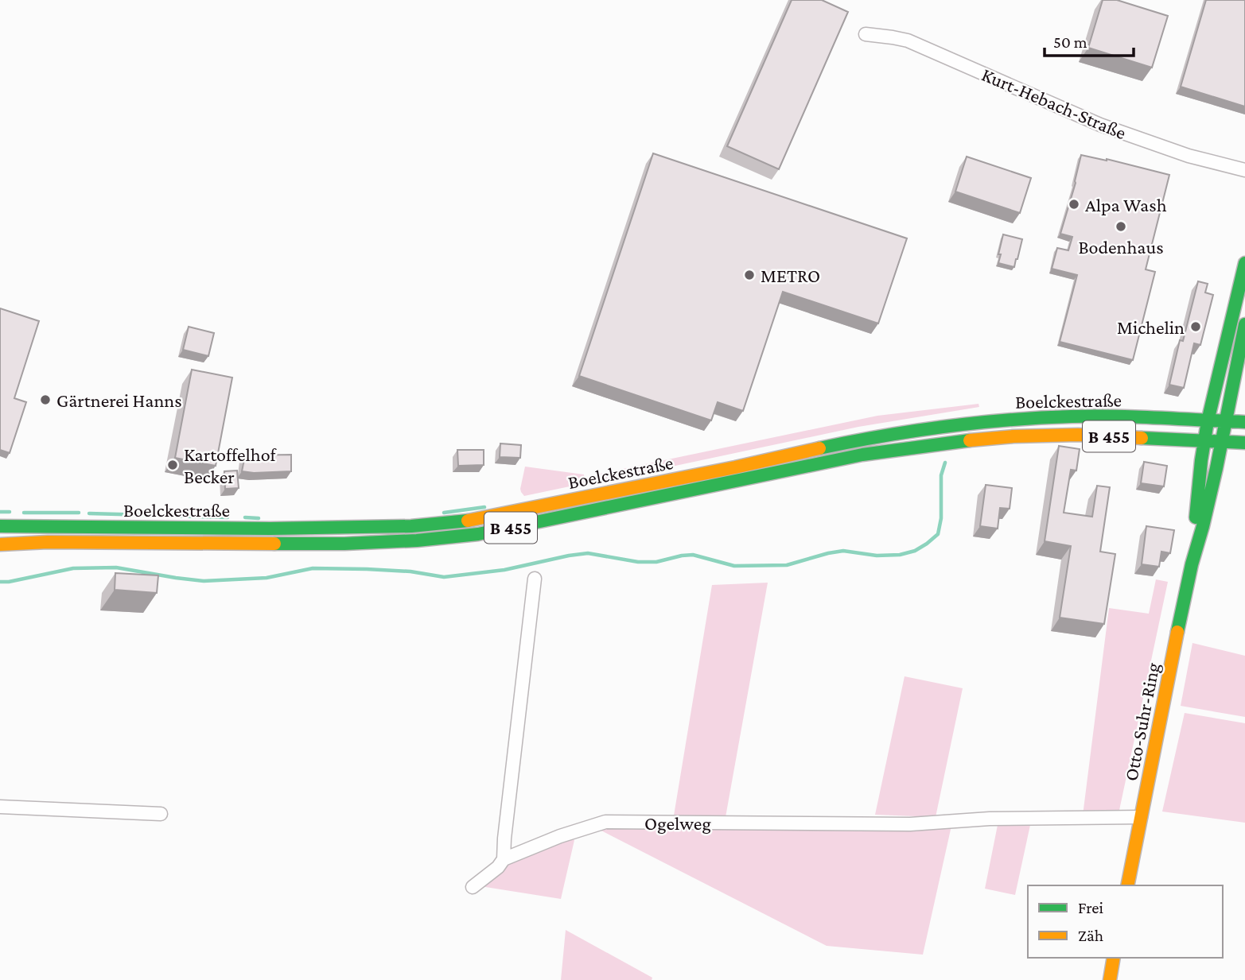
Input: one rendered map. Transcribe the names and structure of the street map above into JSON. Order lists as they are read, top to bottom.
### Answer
{
  "streets": {
    "main road": ["Boelckestraße", "B 455", "Otto-Suhr-Ring"],
    "street": ["Kurt-Hebach-Straße", "Ogelweg"]
  },
  "crossings": [
    ["Boelckestraße", "Otto-Suhr-Ring"],
    ["Otto-Suhr-Ring", "Ogelweg"]
  ],
  "places": [
    "Alpa Wash",
    "Bodenhaus",
    "METRO",
    "Michelin",
    "Gärtnerei Hanns",
    "Kartoffelhof Becker"
  ],
  "legend": ["Frei", "Zäh"],
  "scale_bar": "50 m"
}
